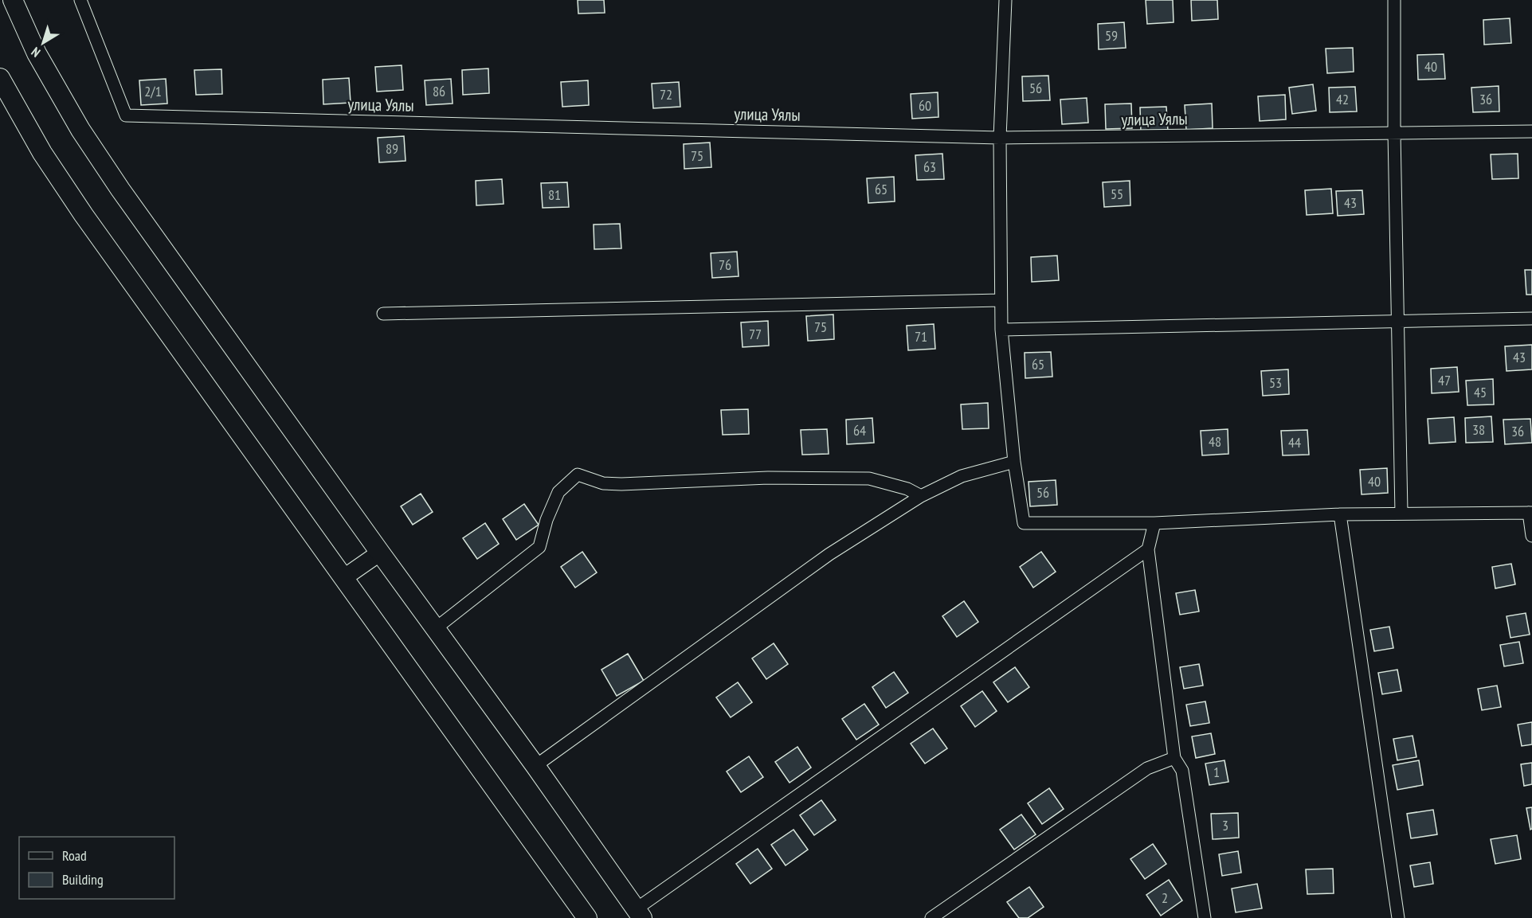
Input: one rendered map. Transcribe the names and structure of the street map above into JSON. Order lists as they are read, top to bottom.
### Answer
{
  "streets": {
    "street": ["улица Уялы"]
  },
  "house_numbers": [
    "59",
    "40",
    "56",
    "2/1",
    "86",
    "72",
    "42",
    "36",
    "60",
    "89",
    "75",
    "63",
    "65",
    "55",
    "81",
    "43",
    "76",
    "75",
    "77",
    "71",
    "43",
    "65",
    "47",
    "53",
    "45",
    "38",
    "64",
    "36",
    "48",
    "44",
    "40",
    "56",
    "1",
    "3",
    "2"
  ],
  "legend": ["Road", "Building"],
  "north": "bottom left"
}
